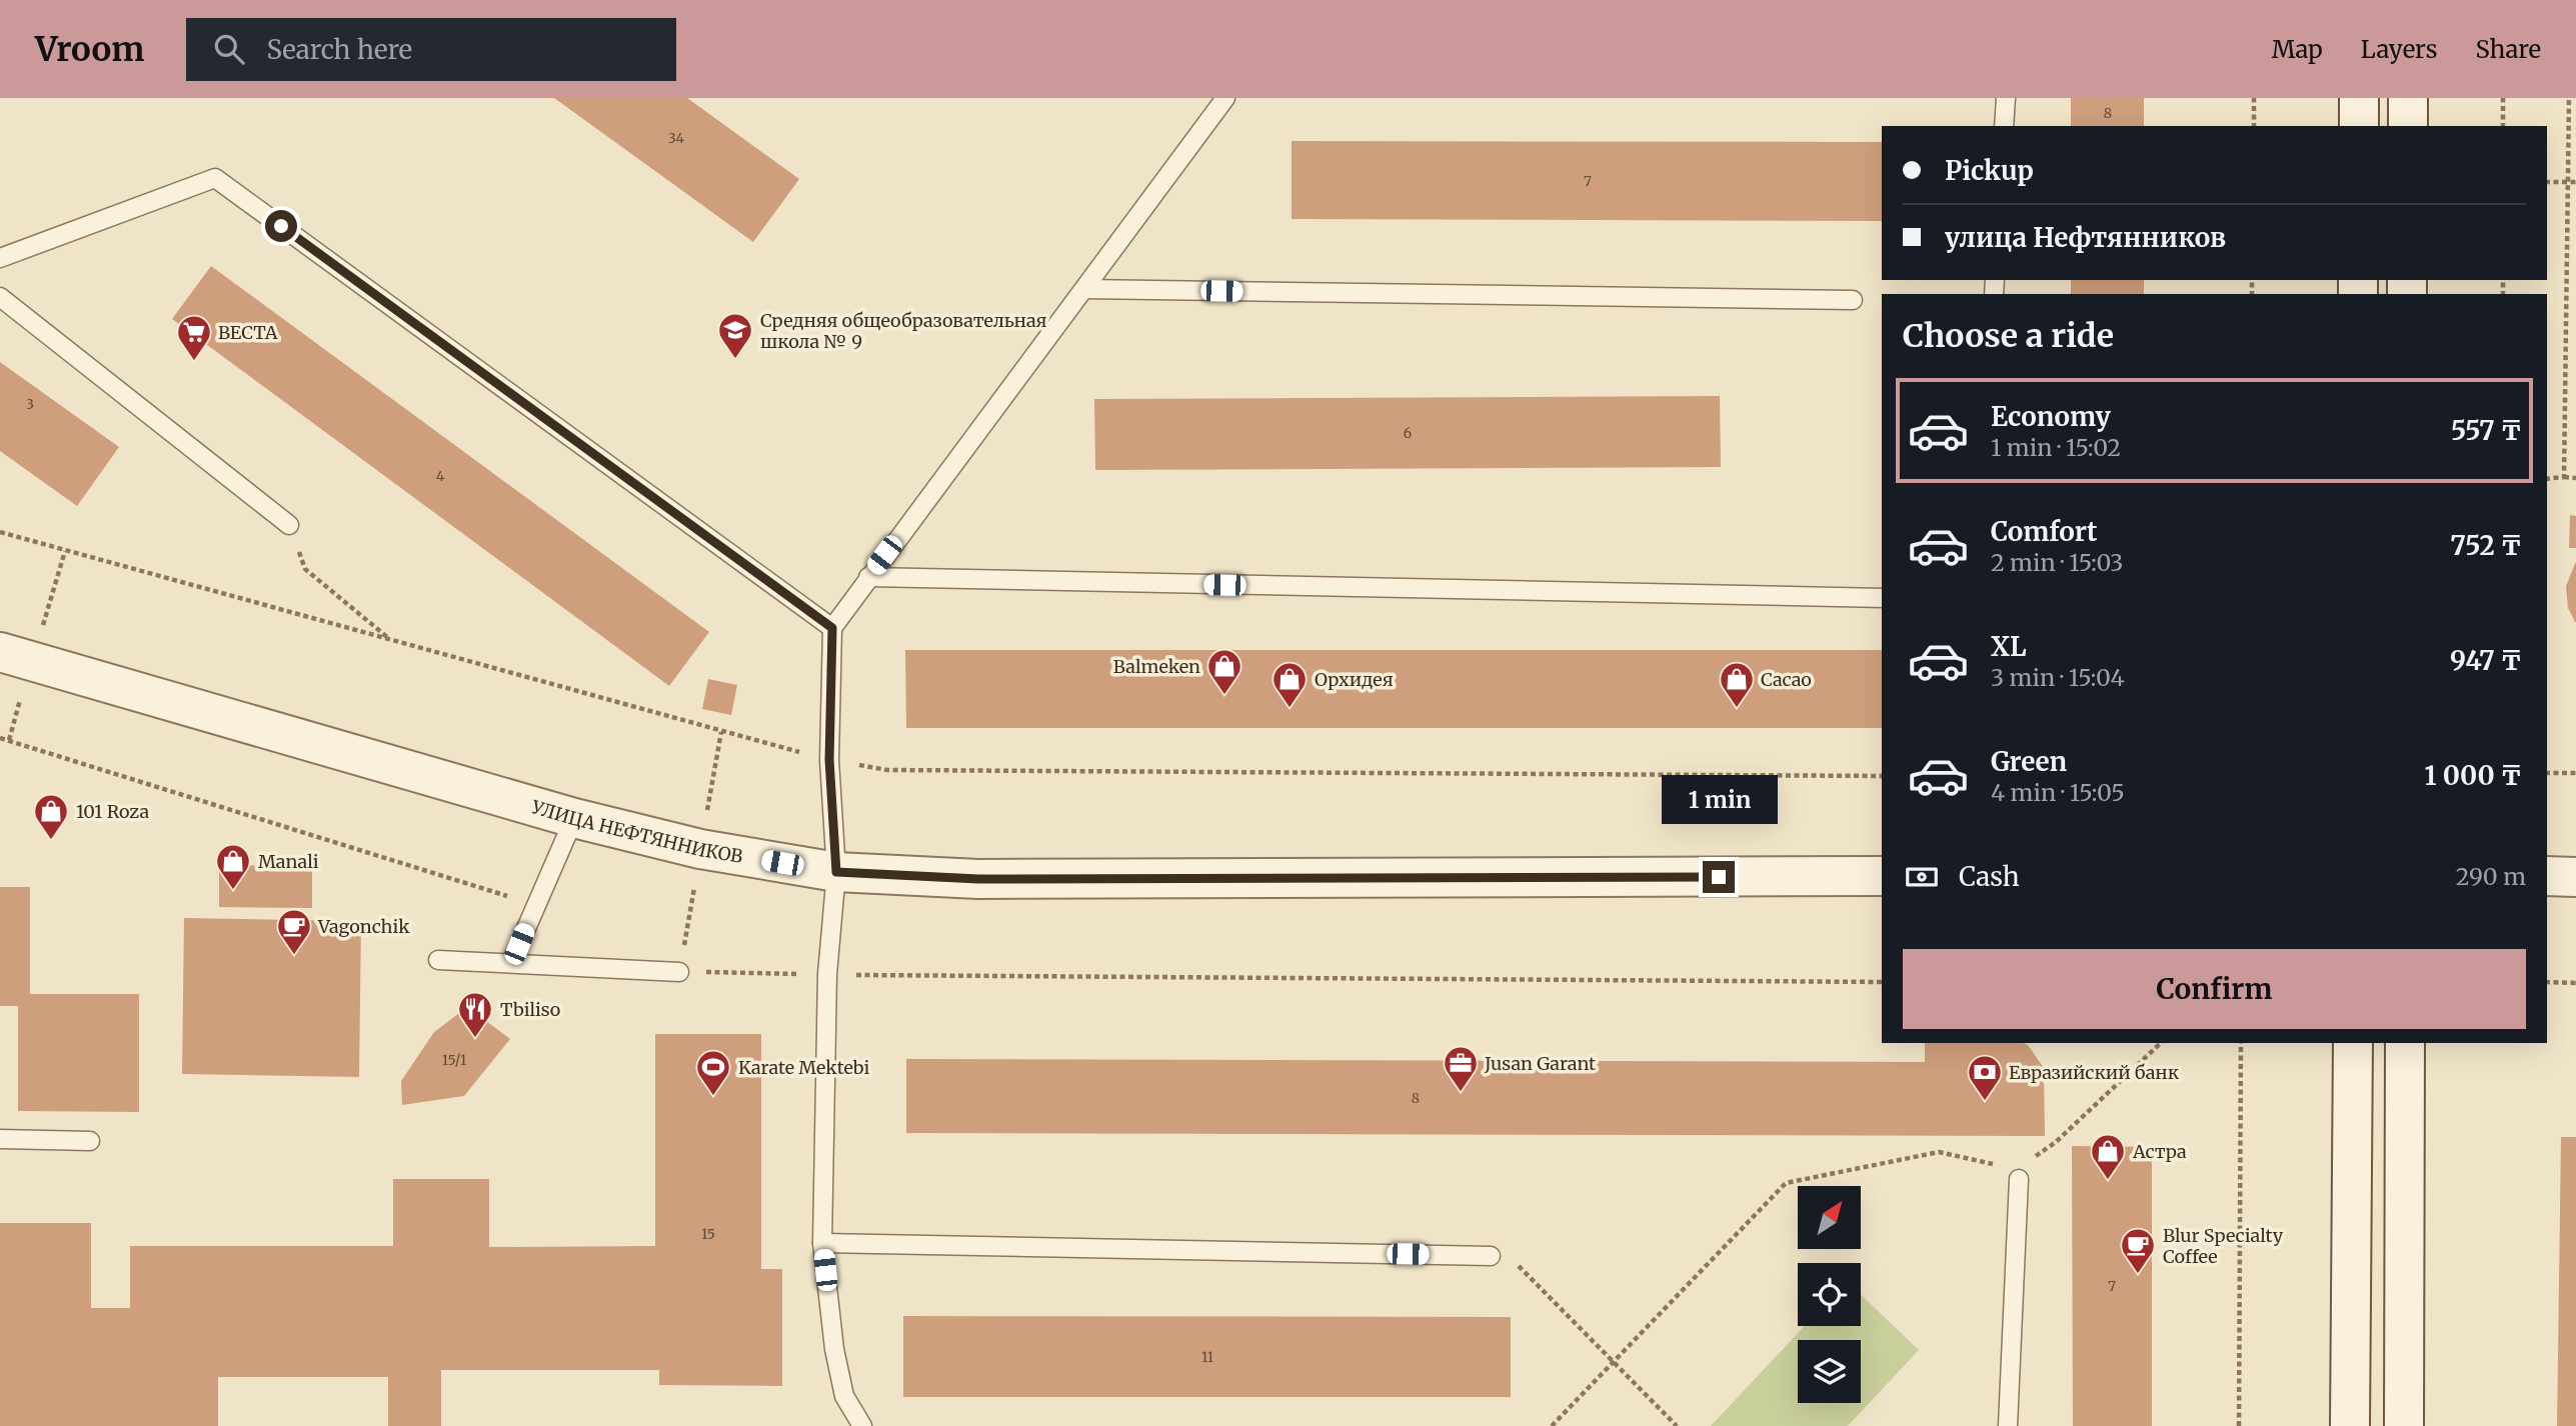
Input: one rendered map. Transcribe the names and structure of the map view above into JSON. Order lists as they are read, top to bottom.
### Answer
{
  "streets": {
    "street": ["УЛИЦА НЕФТЯННИКОВ"]
  },
  "places": {
    "school or university": ["Средняя общеобразовательная школа № 9"],
    "supermarket": ["ВЕСТА"],
    "shop": [
      "Balmeken",
      "Орхидея",
      "Cacao",
      "101 Roza",
      "Manali",
      "Астра"
    ],
    "cafe": ["Vagonchik", "Blur Specialty Coffee"],
    "restaurant": ["Tbiliso"],
    "office": ["Jusan Garant"],
    "sports": ["Karate Mektebi"],
    "bank": ["Евразийский банк"]
  },
  "house_numbers": [
    "8",
    "34",
    "7",
    "3",
    "6",
    "4",
    "15/1",
    "8",
    "15",
    "7",
    "11"
  ],
  "north": "top right",
  "page": {
    "header": "Vroom",
    "search": "Search here",
    "nav": ["Map", "Layers", "Share"],
    "banner": ["Pickup", "улица Нефтянников"],
    "heading": "Choose a ride",
    "list": [
      {
        "name": "Economy",
        "note": "1 min · 15:02",
        "value": "557 ₸"
      },
      {
        "name": "Comfort",
        "note": "2 min · 15:03",
        "value": "752 ₸"
      },
      {
        "name": "XL",
        "note": "3 min · 15:04",
        "value": "947 ₸"
      },
      {
        "name": "Green",
        "note": "4 min · 15:05",
        "value": "1 000 ₸"
      }
    ],
    "bubble": "1 min",
    "pay": ["Cash", "290 m"],
    "buttons": "Confirm"
  }
}
